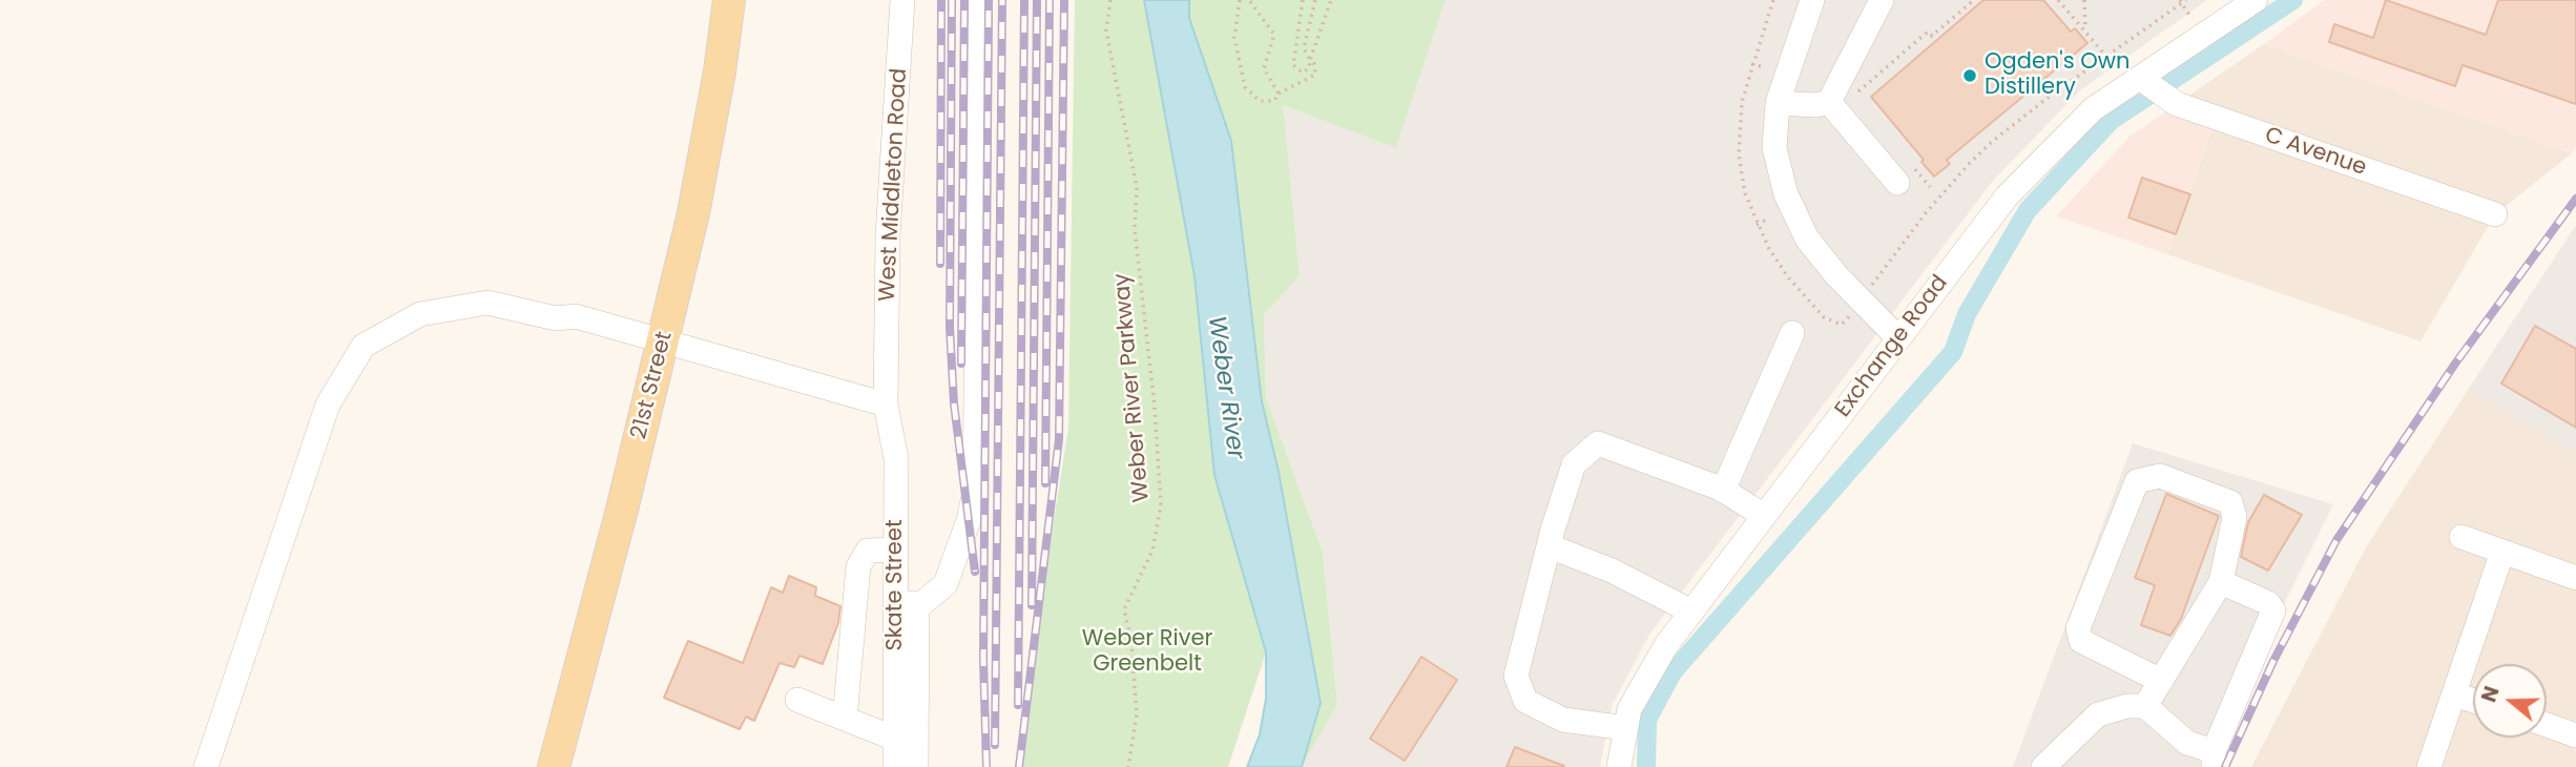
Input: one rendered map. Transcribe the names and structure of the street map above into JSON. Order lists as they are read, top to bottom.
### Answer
{
  "streets": {
    "main road": ["21st Street"],
    "street": [
      "C Avenue",
      "West Middleton Road",
      "Exchange Road",
      "Skate Street"
    ],
    "path": ["Weber River Parkway"]
  },
  "crossings": [
    ["C Avenue", "Exchange Road"],
    ["West Middleton Road", "Skate Street"]
  ],
  "water": ["Weber River"],
  "parks": ["Weber River Greenbelt"],
  "places": ["Ogden's Own Distillery"],
  "north": "left"
}
